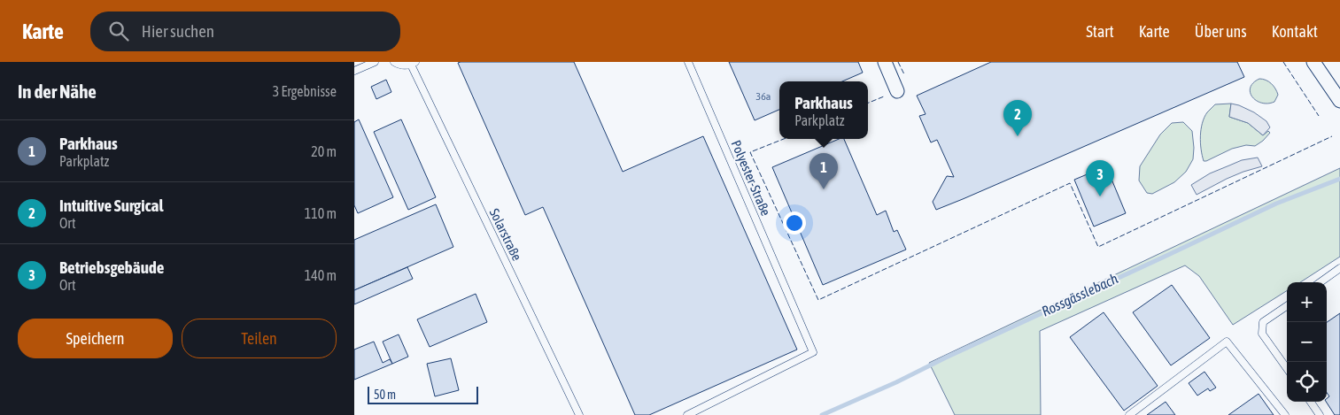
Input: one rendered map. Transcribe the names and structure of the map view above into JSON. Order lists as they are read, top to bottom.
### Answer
{
  "streets": {
    "lane": ["Polyester-Straße", "Solarstraße"]
  },
  "water": ["Rossgässlebach"],
  "house_numbers": ["36a"],
  "scale_bar": "50 m",
  "page": {
    "header": "Karte",
    "search": "Hier suchen",
    "nav": [
      "Start",
      "Karte",
      "Über uns",
      "Kontakt"
    ],
    "heading": ["In der Nähe", "3 Ergebnisse"],
    "popup": ["Parkhaus", "Parkplatz"],
    "pins": ["2", "1", "3"],
    "list": [
      {
        "mark": "1",
        "name": "Parkhaus",
        "note": "Parkplatz",
        "value": "20 m"
      },
      {
        "mark": "2",
        "name": "Intuitive Surgical",
        "note": "Ort",
        "value": "110 m"
      },
      {
        "mark": "3",
        "name": "Betriebsgebäude",
        "note": "Ort",
        "value": "140 m"
      }
    ],
    "map_buttons": ["+", "−"],
    "buttons": ["Speichern", "Teilen"],
    "scale": "50 m"
  }
}
